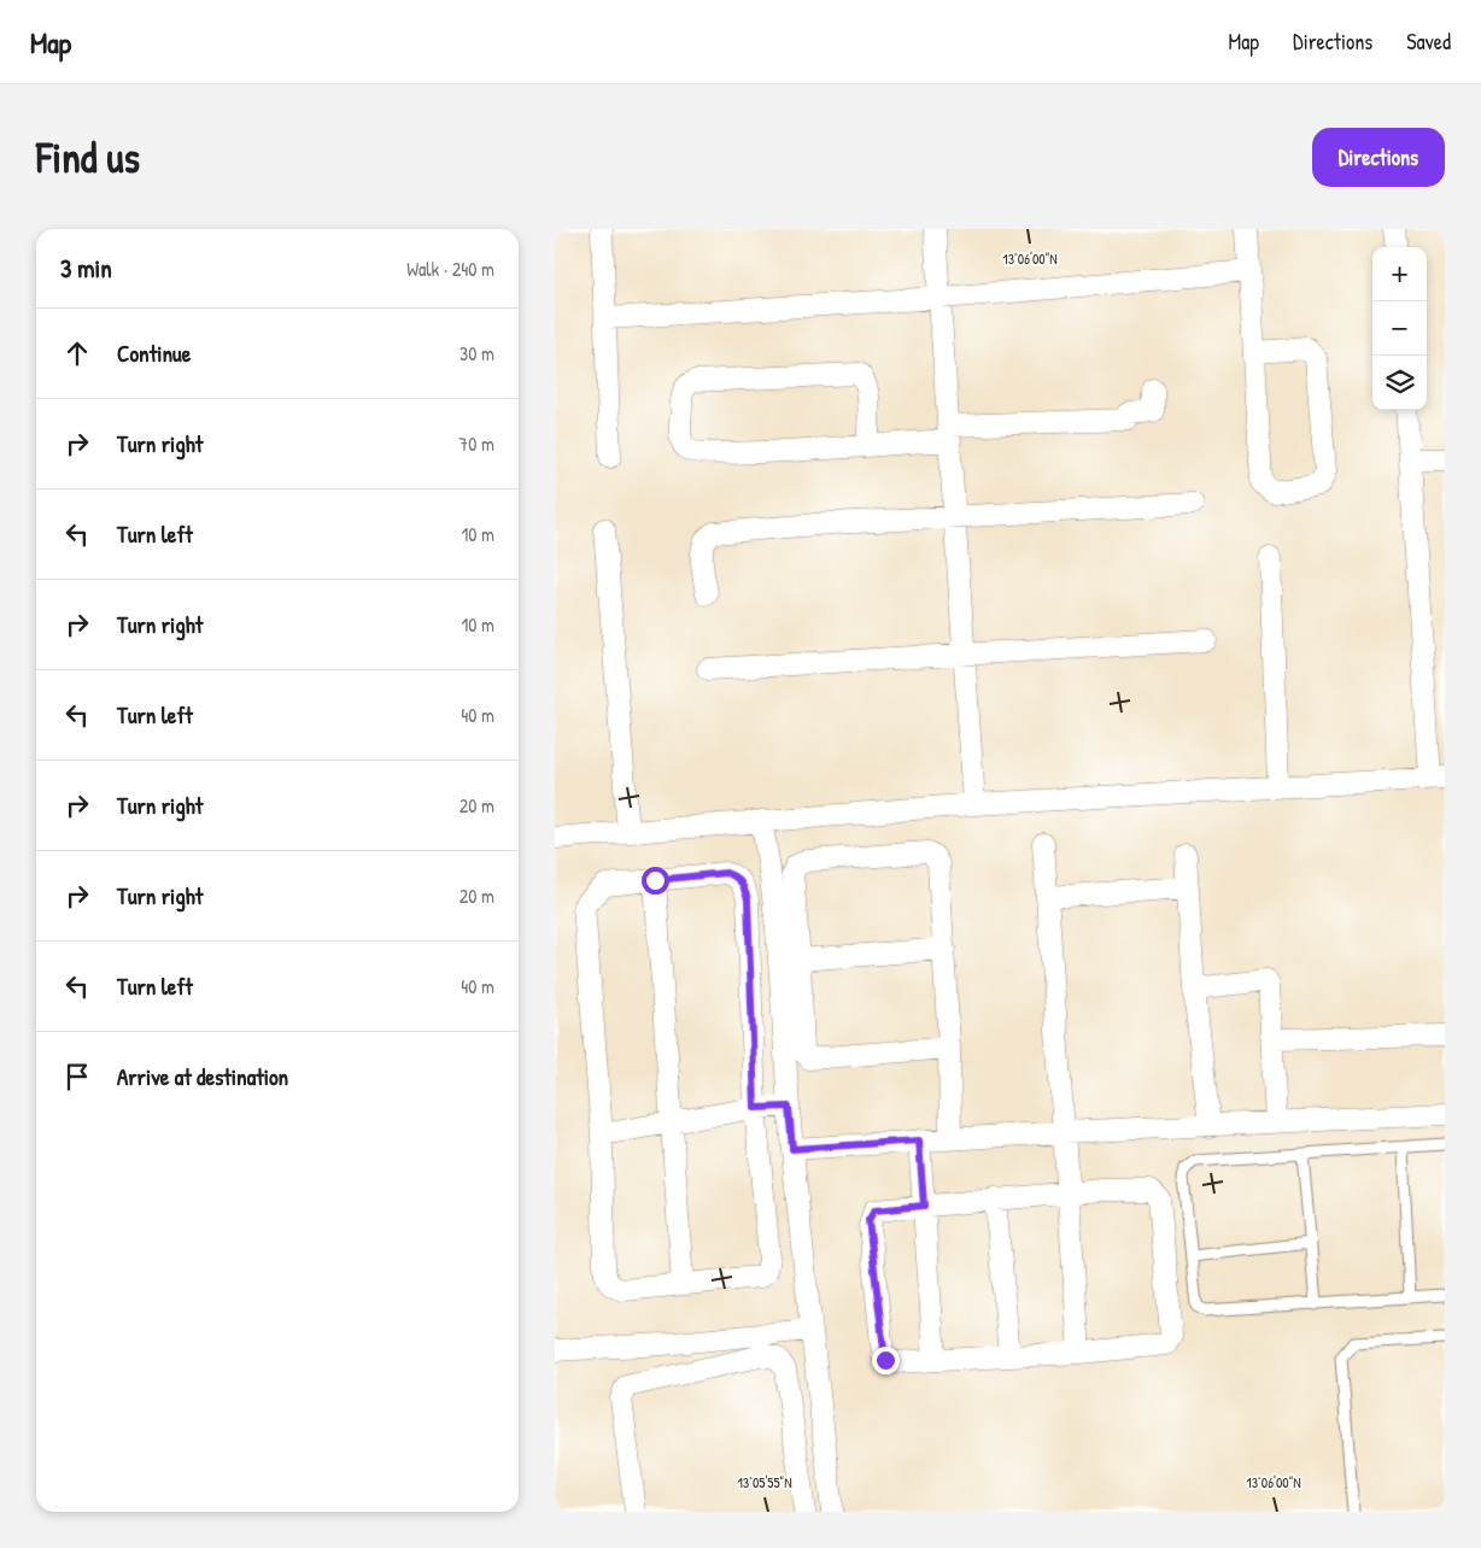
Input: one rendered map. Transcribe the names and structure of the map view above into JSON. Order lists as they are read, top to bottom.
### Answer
{
  "page": {
    "header": "Map",
    "nav": ["Map", "Directions", "Saved"],
    "buttons": "Directions",
    "title": "Find us",
    "heading": ["3 min", "Walk · 240 m"],
    "map_buttons": ["+", "−"],
    "list": [
      ["Continue", "30 m"],
      ["Turn right", "70 m"],
      ["Turn left", "10 m"],
      ["Turn right", "10 m"],
      ["Turn left", "40 m"],
      ["Turn right", "20 m"],
      ["Turn right", "20 m"],
      ["Turn left", "40 m"],
      "Arrive at destination"
    ]
  },
  "coordinates": ["13°06'00\"N", "13°05'55\"N"]
}
